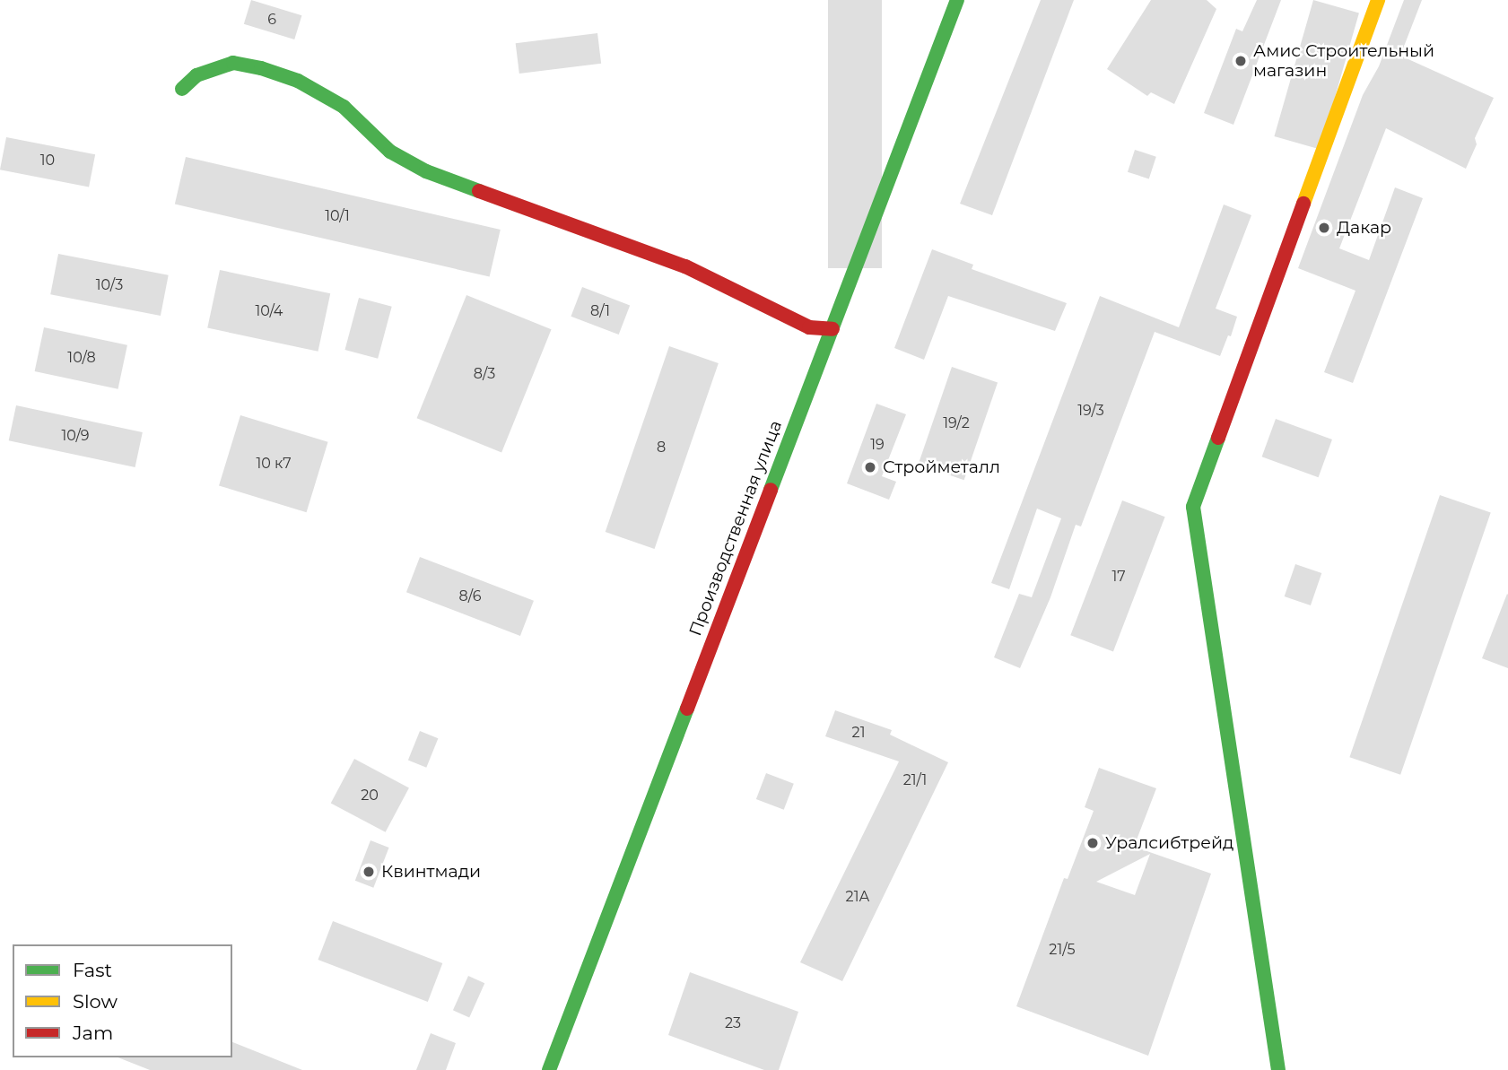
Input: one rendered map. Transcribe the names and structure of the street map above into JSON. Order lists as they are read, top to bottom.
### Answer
{
  "streets": {
    "street": ["Производственная улица"]
  },
  "places": [
    "Амис Строительный магазин",
    "Дакар",
    "Стройметалл",
    "Уралсибтрейд",
    "Квинтмади"
  ],
  "house_numbers": [
    "6",
    "10",
    "10/1",
    "10/3",
    "10/4",
    "8/1",
    "10/8",
    "8/3",
    "19/3",
    "19/2",
    "10/9",
    "19",
    "8",
    "10 к7",
    "17",
    "8/6",
    "21",
    "21/1",
    "20",
    "21А",
    "21/5",
    "23"
  ],
  "legend": ["Fast", "Slow", "Jam"]
}
